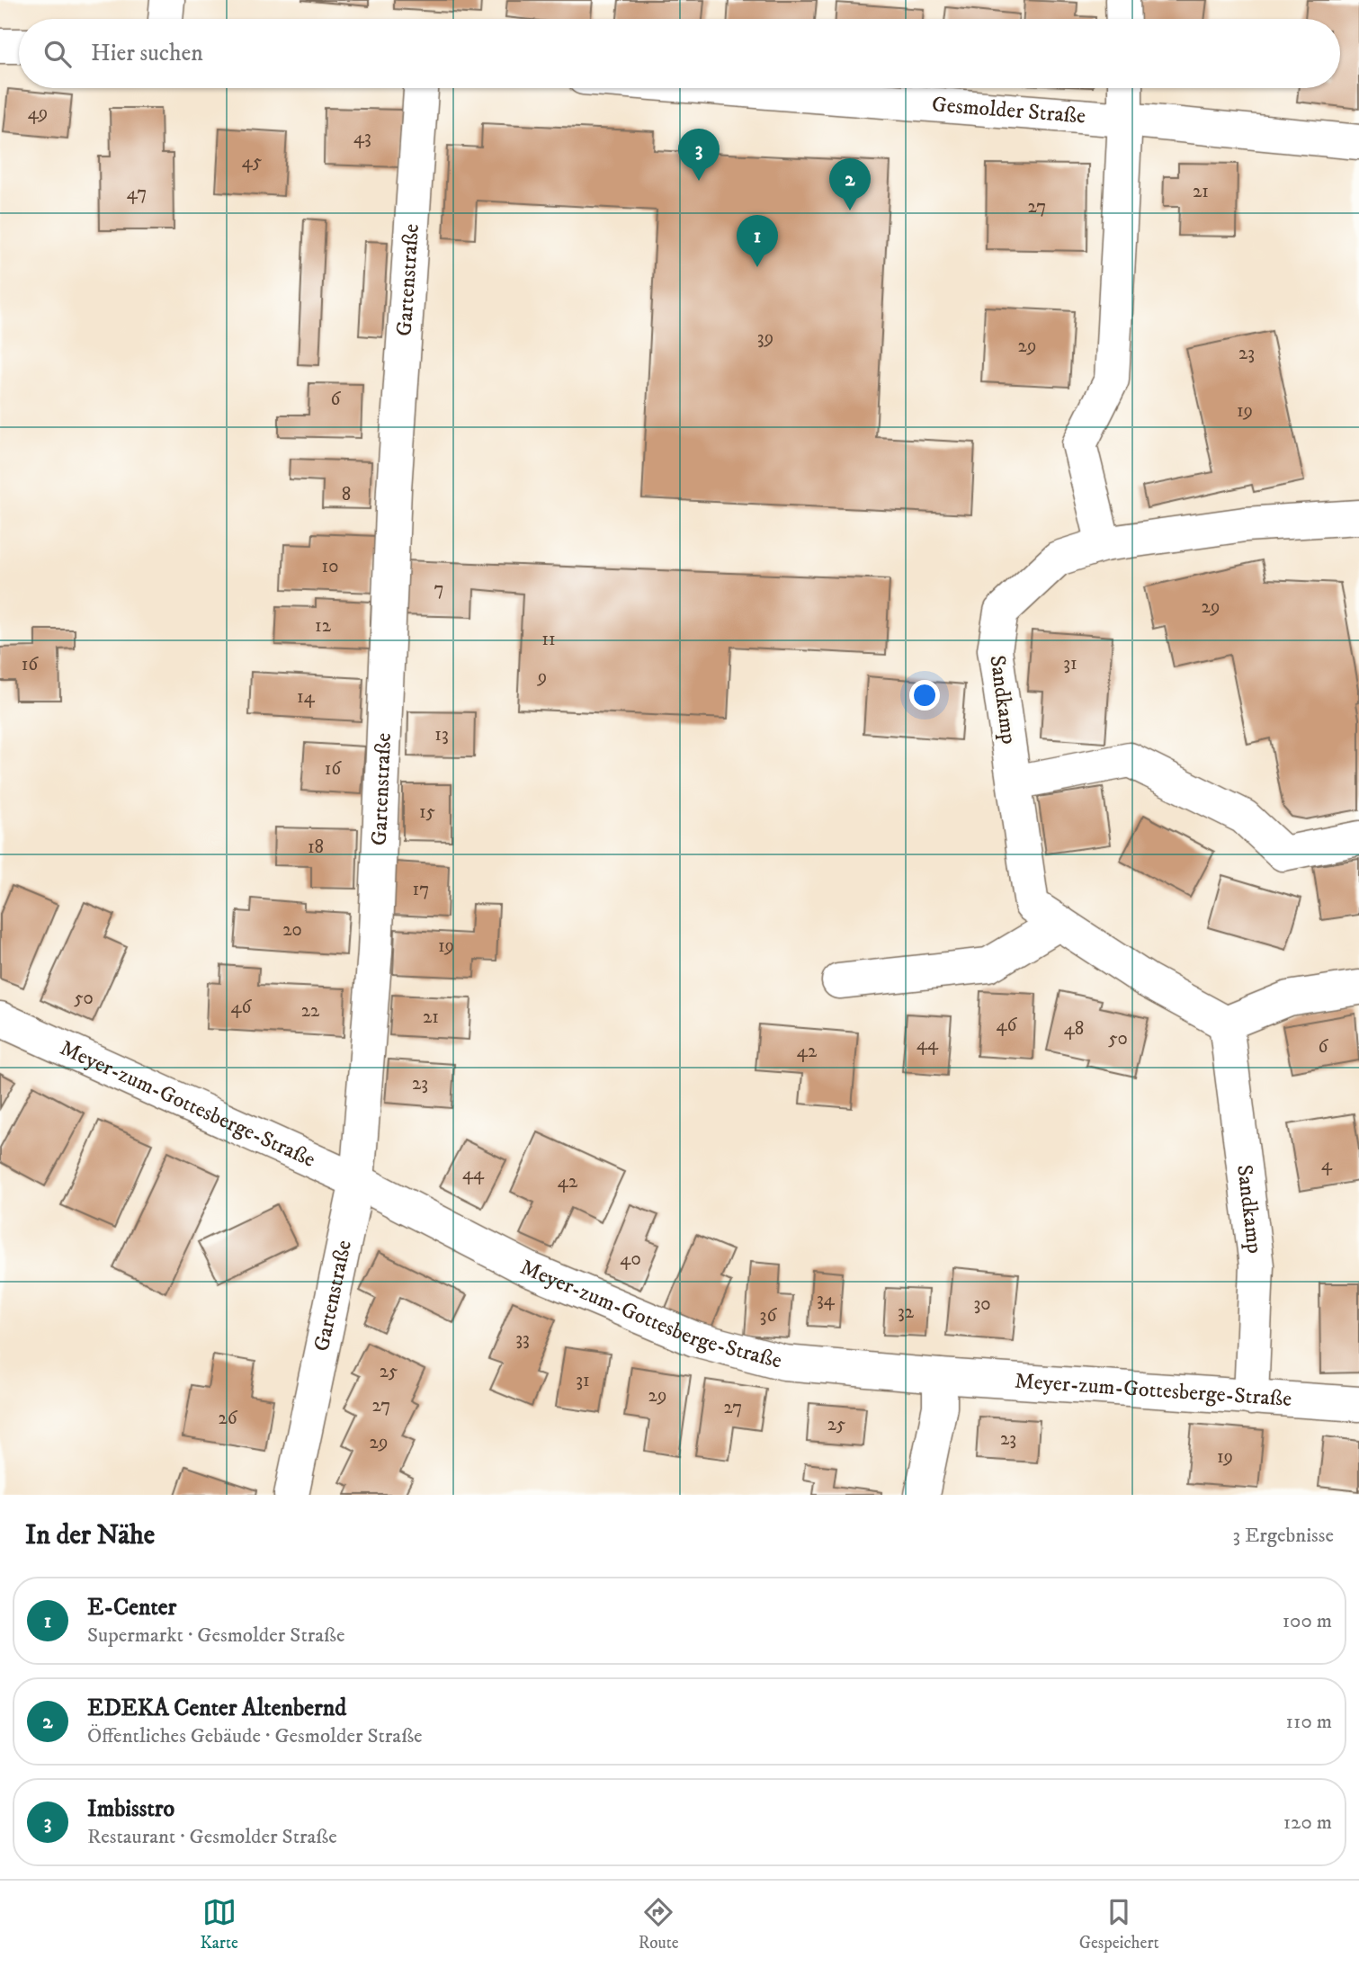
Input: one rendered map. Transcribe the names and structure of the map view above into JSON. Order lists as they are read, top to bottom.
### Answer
{
  "streets": {
    "street": [
      "Gesmolder Straße",
      "Gartenstraße",
      "Sandkamp",
      "Meyer-zum-Gottesberge-Straße"
    ]
  },
  "crossings": [
    ["Gartenstraße", "Meyer-zum-Gottesberge-Straße"],
    ["Sandkamp", "Meyer-zum-Gottesberge-Straße"]
  ],
  "house_numbers": [
    "49",
    "43",
    "45",
    "21",
    "47",
    "27",
    "39",
    "29",
    "23",
    "6",
    "19",
    "8",
    "10",
    "7",
    "29",
    "12",
    "11",
    "31",
    "16",
    "9",
    "14",
    "13",
    "16",
    "15",
    "18",
    "17",
    "20",
    "19",
    "50",
    "46",
    "22",
    "21",
    "46",
    "48",
    "50",
    "44",
    "6",
    "42",
    "23",
    "4",
    "44",
    "42",
    "40",
    "34",
    "30",
    "32",
    "36",
    "33",
    "25",
    "31",
    "29",
    "27",
    "27",
    "26",
    "25",
    "23",
    "29",
    "19"
  ],
  "page": {
    "search": "Hier suchen",
    "pins": ["3", "2", "1"],
    "heading": ["In der Nähe", "3 Ergebnisse"],
    "list": [
      {
        "mark": "1",
        "name": "E-Center",
        "note": "Supermarkt · Gesmolder Straße",
        "value": "100 m"
      },
      {
        "mark": "2",
        "name": "EDEKA Center Altenbernd",
        "note": "Öffentliches Gebäude · Gesmolder Straße",
        "value": "110 m"
      },
      {
        "mark": "3",
        "name": "Imbisstro",
        "note": "Restaurant · Gesmolder Straße",
        "value": "120 m"
      }
    ],
    "nav": ["Karte", "Route", "Gespeichert"]
  }
}
